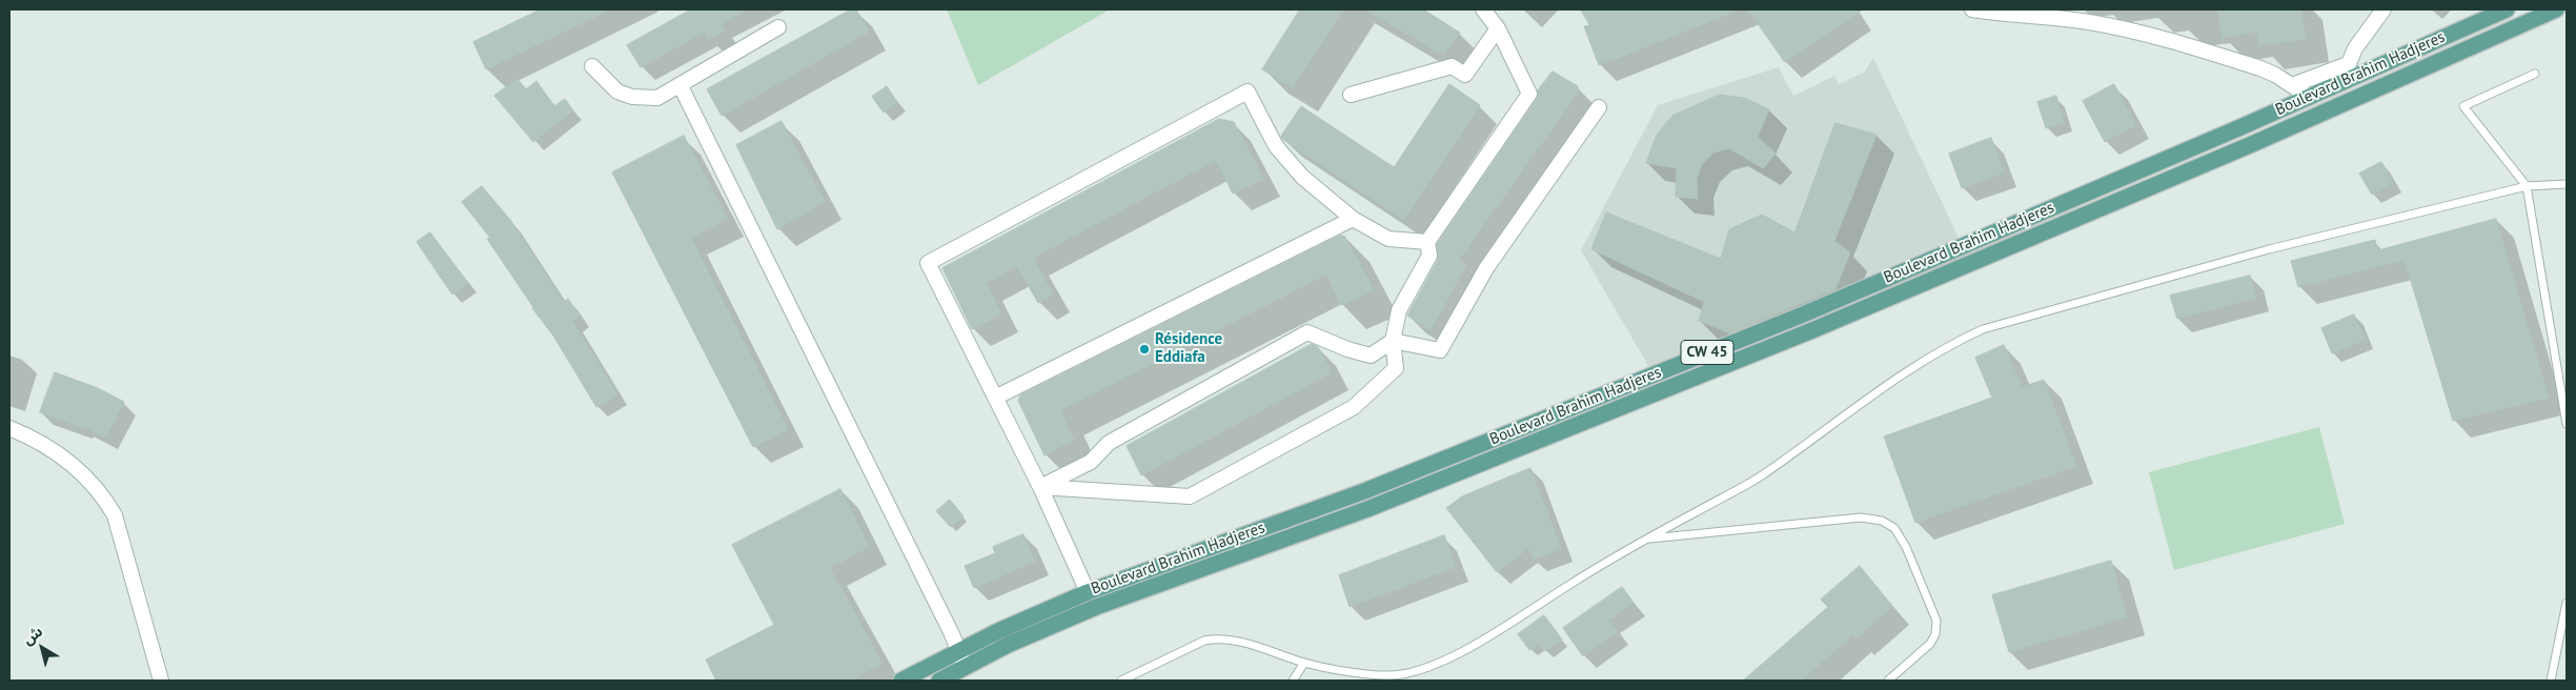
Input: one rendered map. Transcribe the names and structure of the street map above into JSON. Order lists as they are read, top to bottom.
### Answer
{
  "streets": {
    "main road": ["Boulevard Brahim Hadjeres", "CW 45"]
  },
  "places": ["Résidence Eddiafa"],
  "north": "top left"
}
